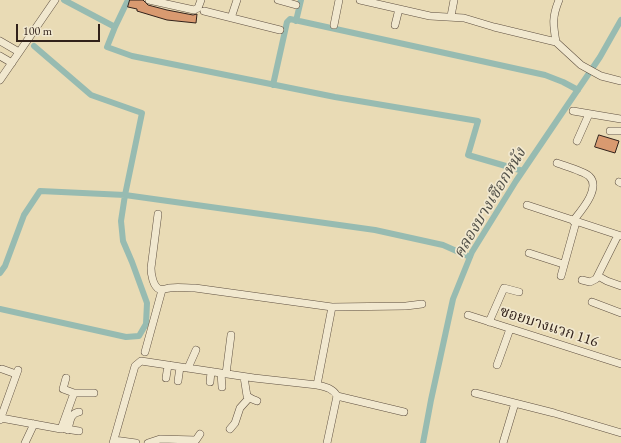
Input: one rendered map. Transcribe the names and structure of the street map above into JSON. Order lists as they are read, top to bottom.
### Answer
{
  "streets": {
    "street": ["ซอยบางแวก 116"]
  },
  "water": ["คลองบางเชือกหนัง"],
  "scale_bar": "100 m"
}
